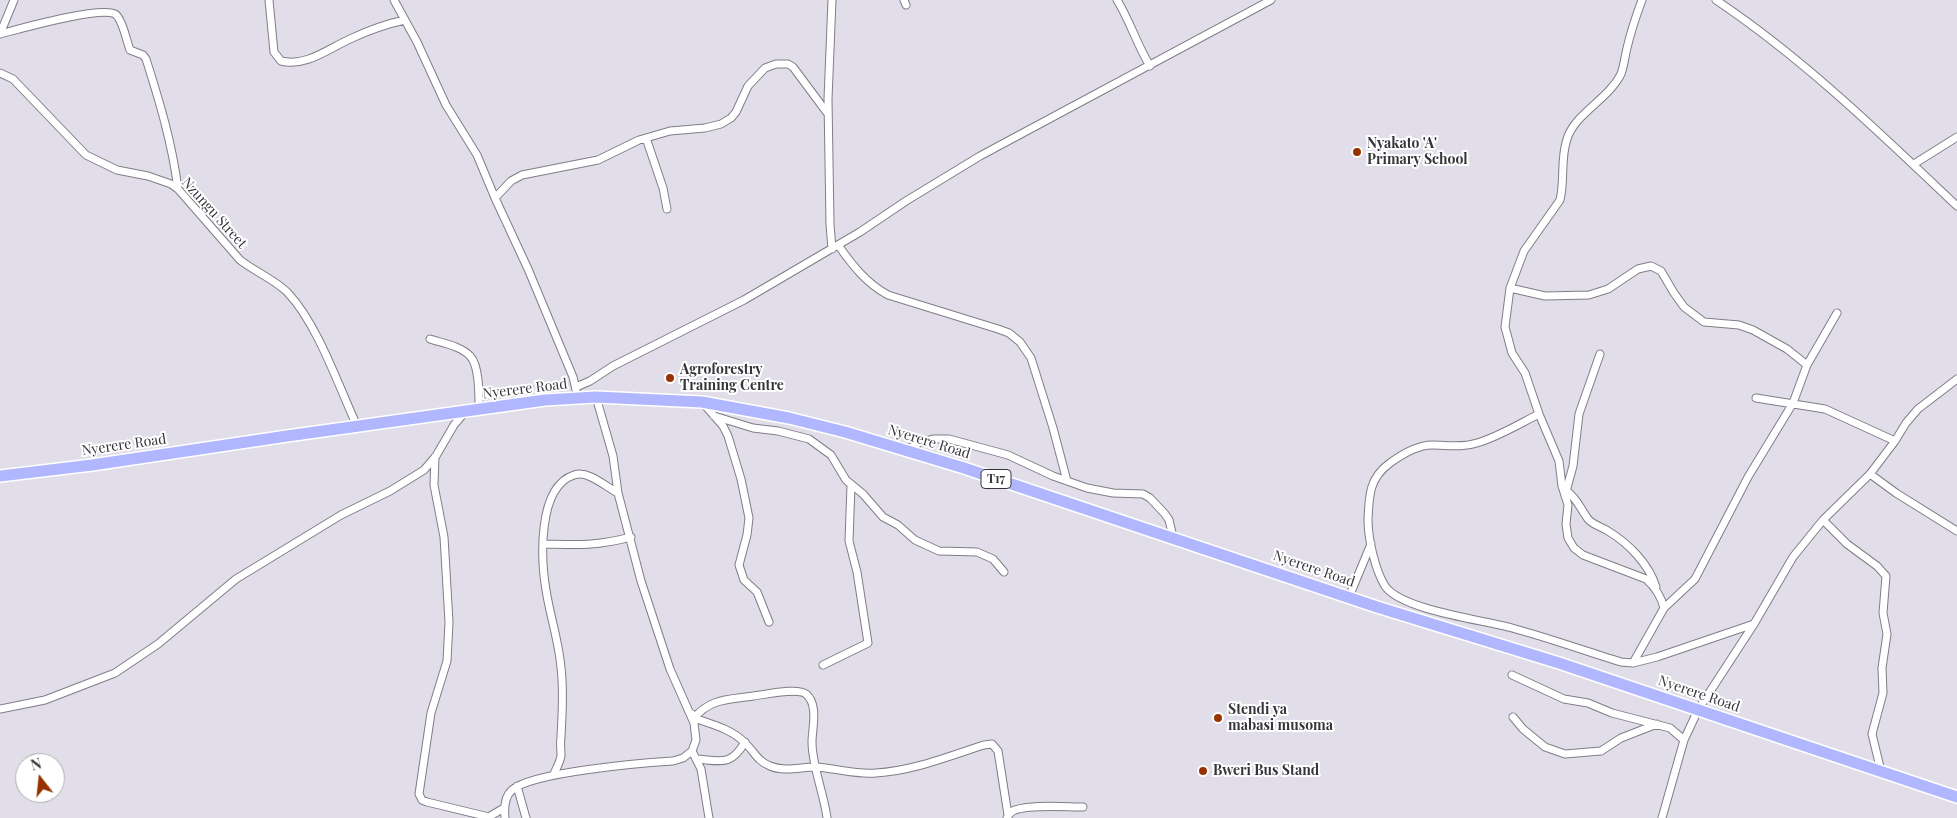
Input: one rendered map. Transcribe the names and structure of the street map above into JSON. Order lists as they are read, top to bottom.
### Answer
{
  "streets": {
    "main road": ["Nyerere Road", "T17"],
    "street": ["Nzungu Street"]
  },
  "crossings": [
    ["Nzungu Street", "Nyerere Road"]
  ],
  "places": [
    "Nyakato 'A' Primary School",
    "Agroforestry Training Centre",
    "Stendi ya mabasi musoma",
    "Bweri Bus Stand"
  ],
  "north": "top"
}
